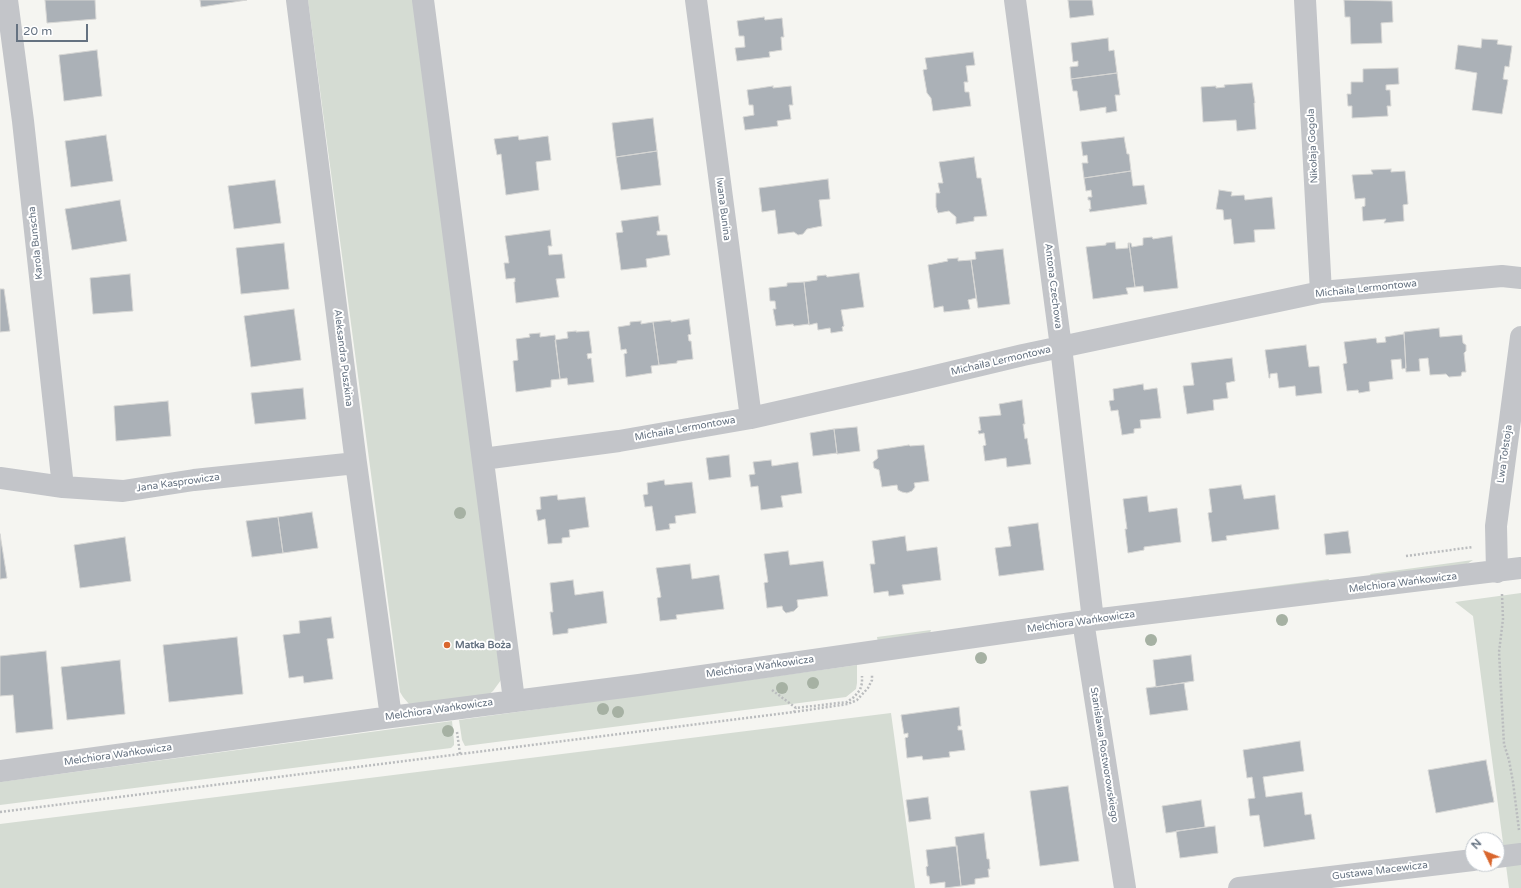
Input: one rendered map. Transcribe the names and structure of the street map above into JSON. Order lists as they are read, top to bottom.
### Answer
{
  "streets": {
    "street": [
      "Nikołaja Gogola",
      "Iwana Bunina",
      "Karola Bunscha",
      "Antona Czechowa",
      "Michaiła Lermontowa",
      "Aleksandra Puszkina",
      "Lwa Tołstoja",
      "Jana Kasprowicza",
      "Melchiora Wańkowicza",
      "Stanisława Rostworowskiego",
      "Gustawa Macewicza"
    ]
  },
  "crossings": [
    ["Nikołaja Gogola", "Michaiła Lermontowa"],
    ["Iwana Bunina", "Michaiła Lermontowa"],
    ["Karola Bunscha", "Jana Kasprowicza"],
    ["Antona Czechowa", "Michaiła Lermontowa"],
    ["Antona Czechowa", "Melchiora Wańkowicza"],
    ["Antona Czechowa", "Stanisława Rostworowskiego"],
    ["Aleksandra Puszkina", "Jana Kasprowicza"],
    ["Aleksandra Puszkina", "Melchiora Wańkowicza"],
    ["Lwa Tołstoja", "Melchiora Wańkowicza"],
    ["Melchiora Wańkowicza", "Stanisława Rostworowskiego"]
  ],
  "places": ["Matka Boża"],
  "scale_bar": "20 m",
  "north": "top left"
}
